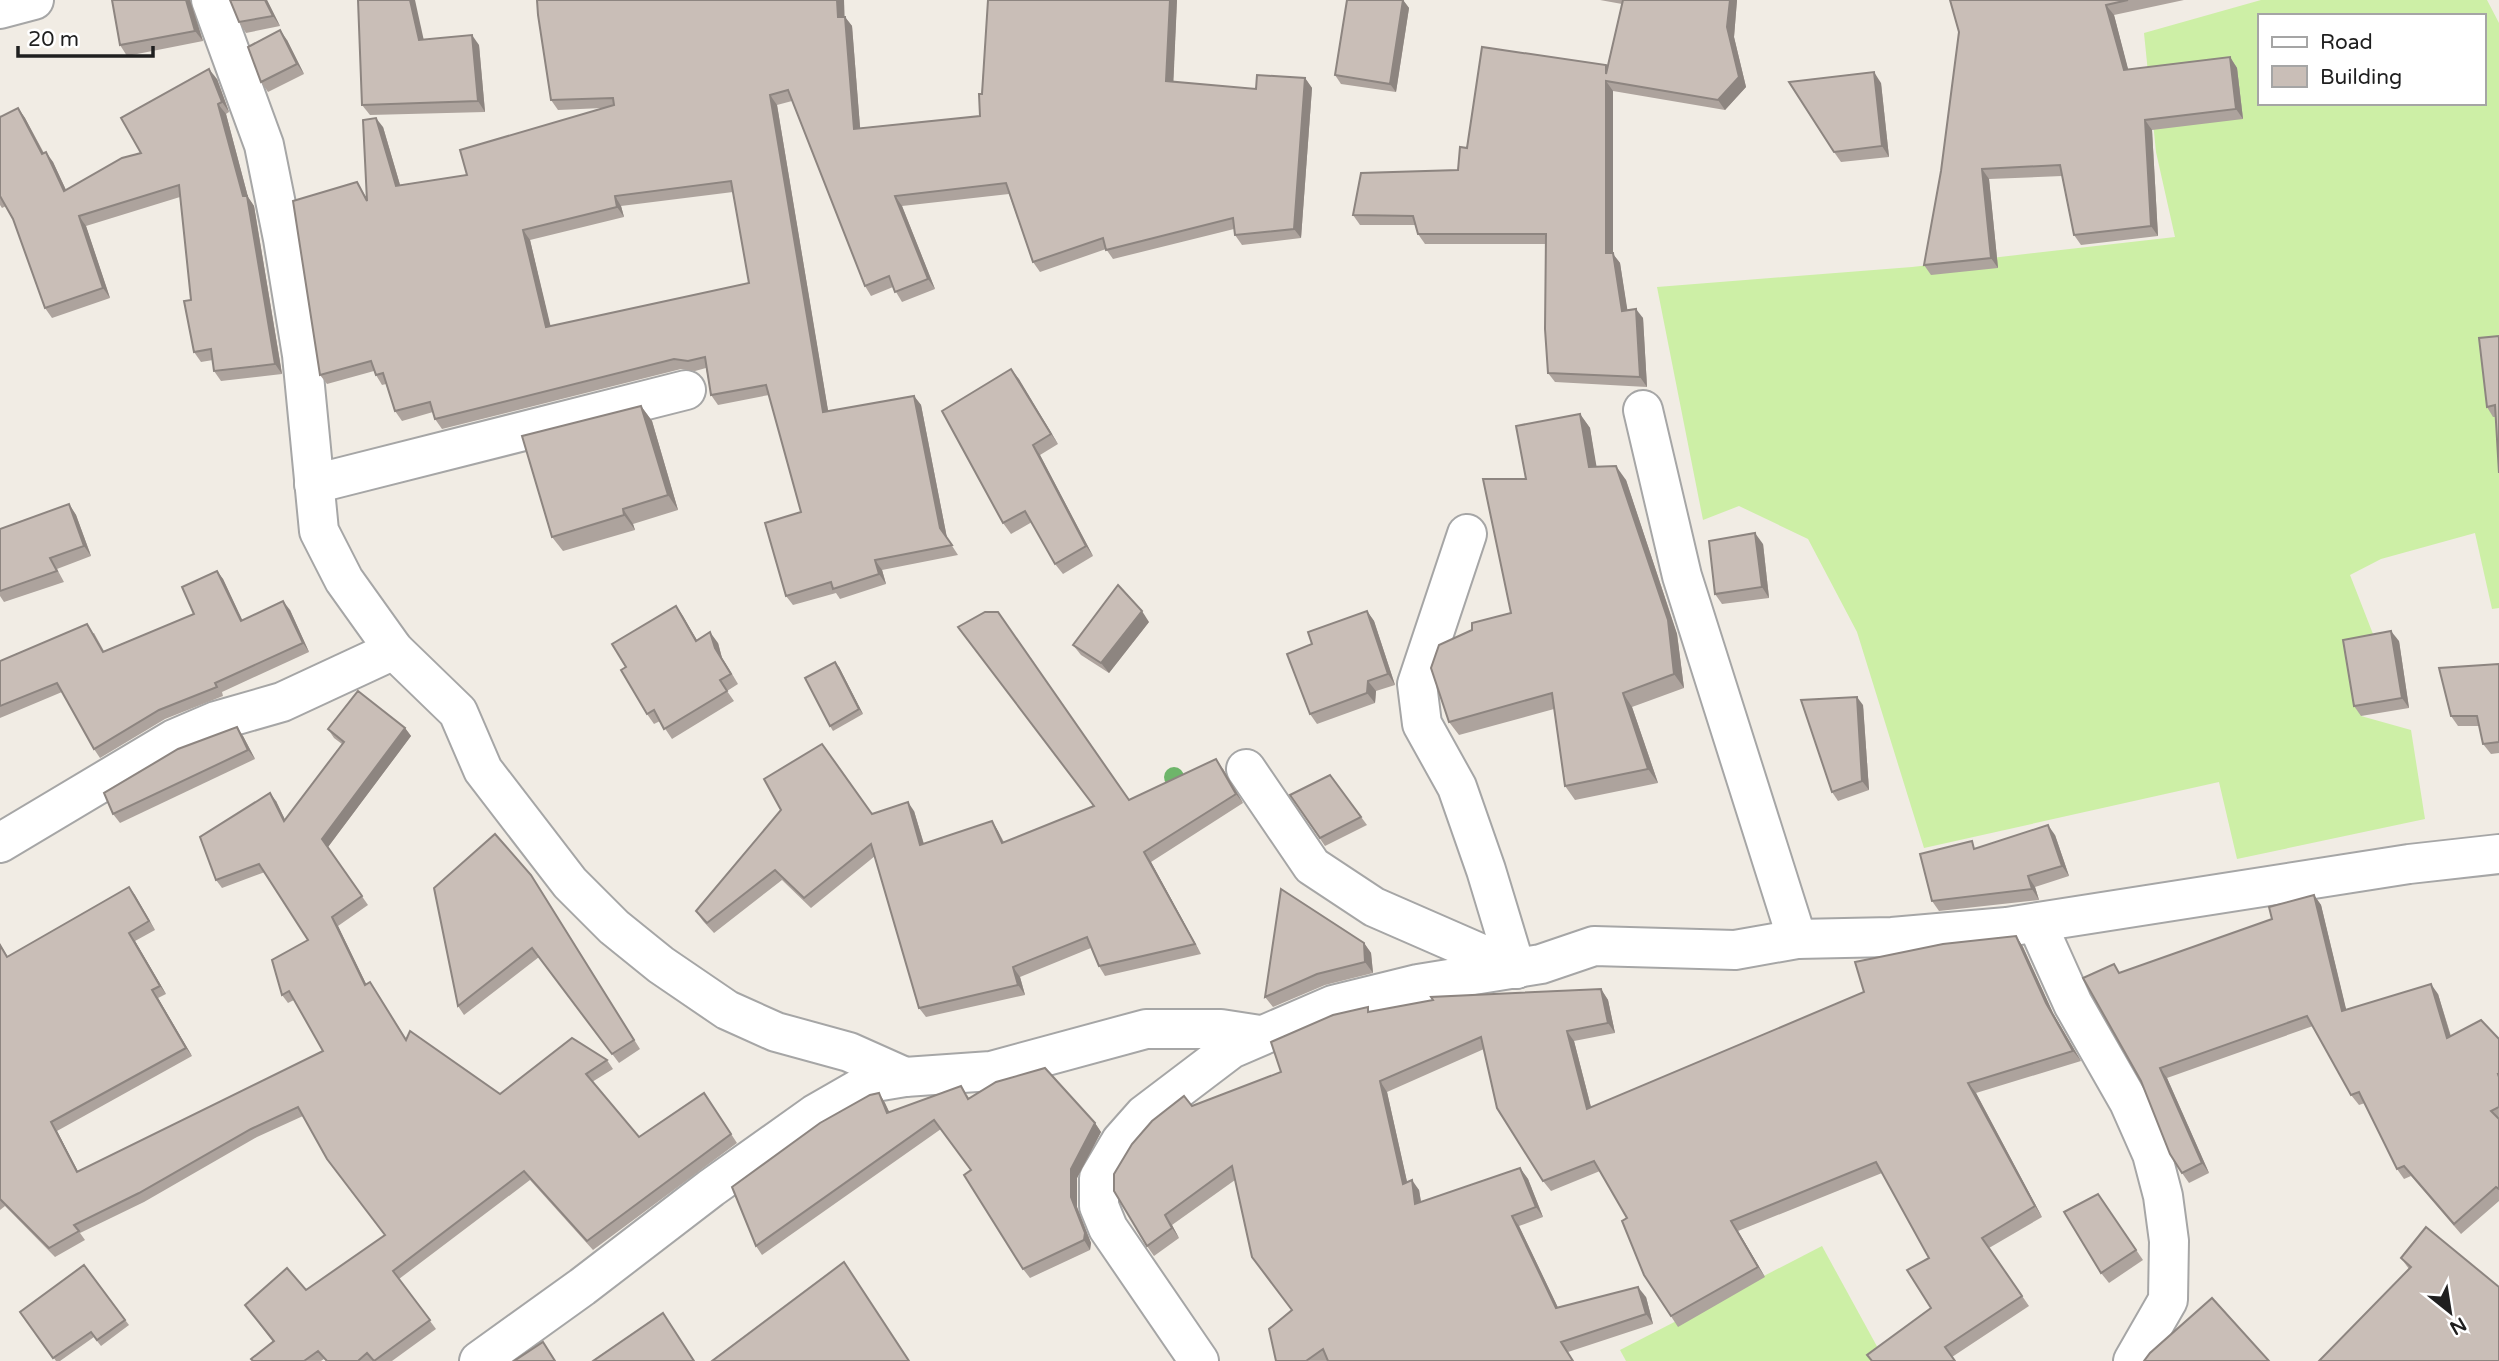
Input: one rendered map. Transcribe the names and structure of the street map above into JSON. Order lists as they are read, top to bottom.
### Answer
{
  "legend": ["Road", "Building"],
  "scale_bar": "20 m",
  "north": "bottom right"
}
